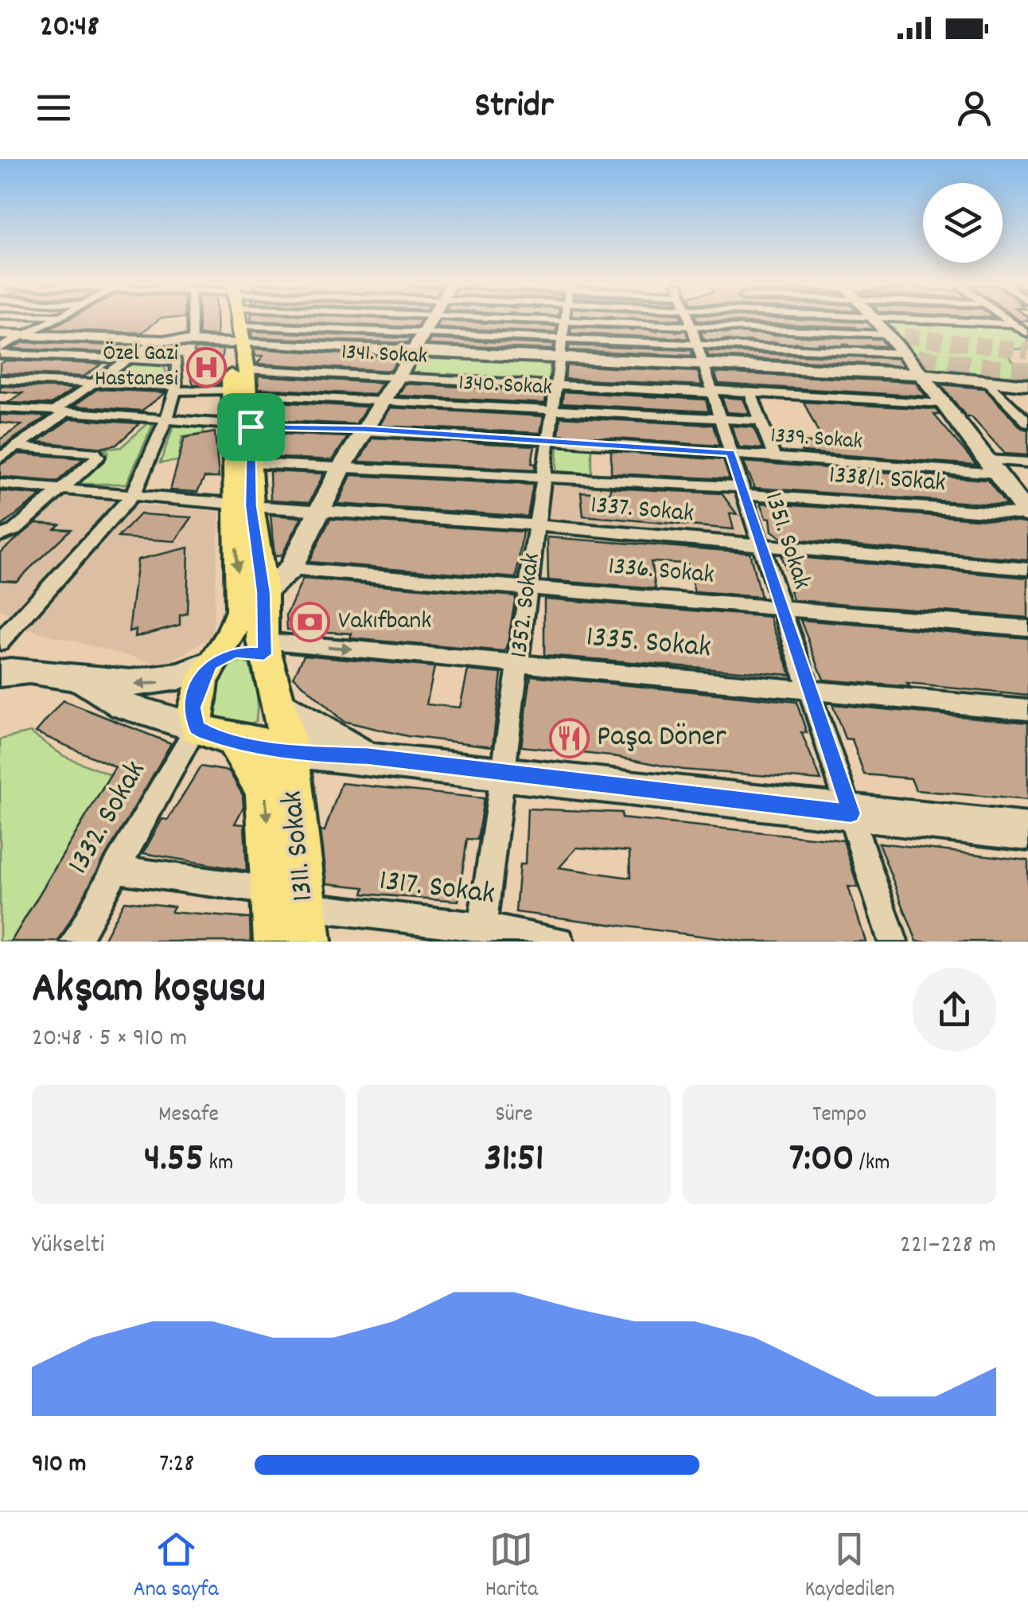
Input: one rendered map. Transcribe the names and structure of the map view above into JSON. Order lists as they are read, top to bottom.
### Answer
{
  "streets": {
    "main road": ["1311. Sokak"],
    "street": [
      "1341. Sokak",
      "1340. Sokak",
      "1339. Sokak",
      "1338/1. Sokak",
      "1337. Sokak",
      "1351. Sokak",
      "1336. Sokak",
      "1352. Sokak",
      "1335. Sokak",
      "1332. Sokak",
      "1317. Sokak"
    ]
  },
  "crossings": [
    ["1341. Sokak", "1351. Sokak"],
    ["1341. Sokak", "1352. Sokak"],
    ["1340. Sokak", "1351. Sokak"],
    ["1340. Sokak", "1352. Sokak"],
    ["1339. Sokak", "1351. Sokak"],
    ["1339. Sokak", "1352. Sokak"],
    ["1338/1. Sokak", "1351. Sokak"],
    ["1338/1. Sokak", "1352. Sokak"],
    ["1337. Sokak", "1351. Sokak"],
    ["1337. Sokak", "1352. Sokak"],
    ["1337. Sokak", "1311. Sokak"],
    ["1351. Sokak", "1336. Sokak"],
    ["1351. Sokak", "1335. Sokak"],
    ["1336. Sokak", "1352. Sokak"],
    ["1352. Sokak", "1335. Sokak"],
    ["1352. Sokak", "1317. Sokak"],
    ["1335. Sokak", "1311. Sokak"],
    ["1332. Sokak", "1317. Sokak"],
    ["1311. Sokak", "1317. Sokak"]
  ],
  "places": {
    "hospital": ["Özel Gazi Hastanesi"],
    "bank": ["Vakıfbank"],
    "restaurant": ["Paşa Döner"]
  },
  "page": {
    "status": "20:48",
    "header": "Stridr",
    "heading": ["Akşam koşusu", "20:48 · 5 × 910 m"],
    "stats": [
      ["Mesafe", "4.55 km"],
      ["Süre", "31:51"],
      ["Tempo", "7:00 /km"]
    ],
    "chart": ["Yükselti", "221–228 m"],
    "list": [
      {
        "name": "910 m",
        "note": "7:28"
      }
    ],
    "tabs": ["Ana sayfa", "Harita", "Kaydedilen"]
  }
}
